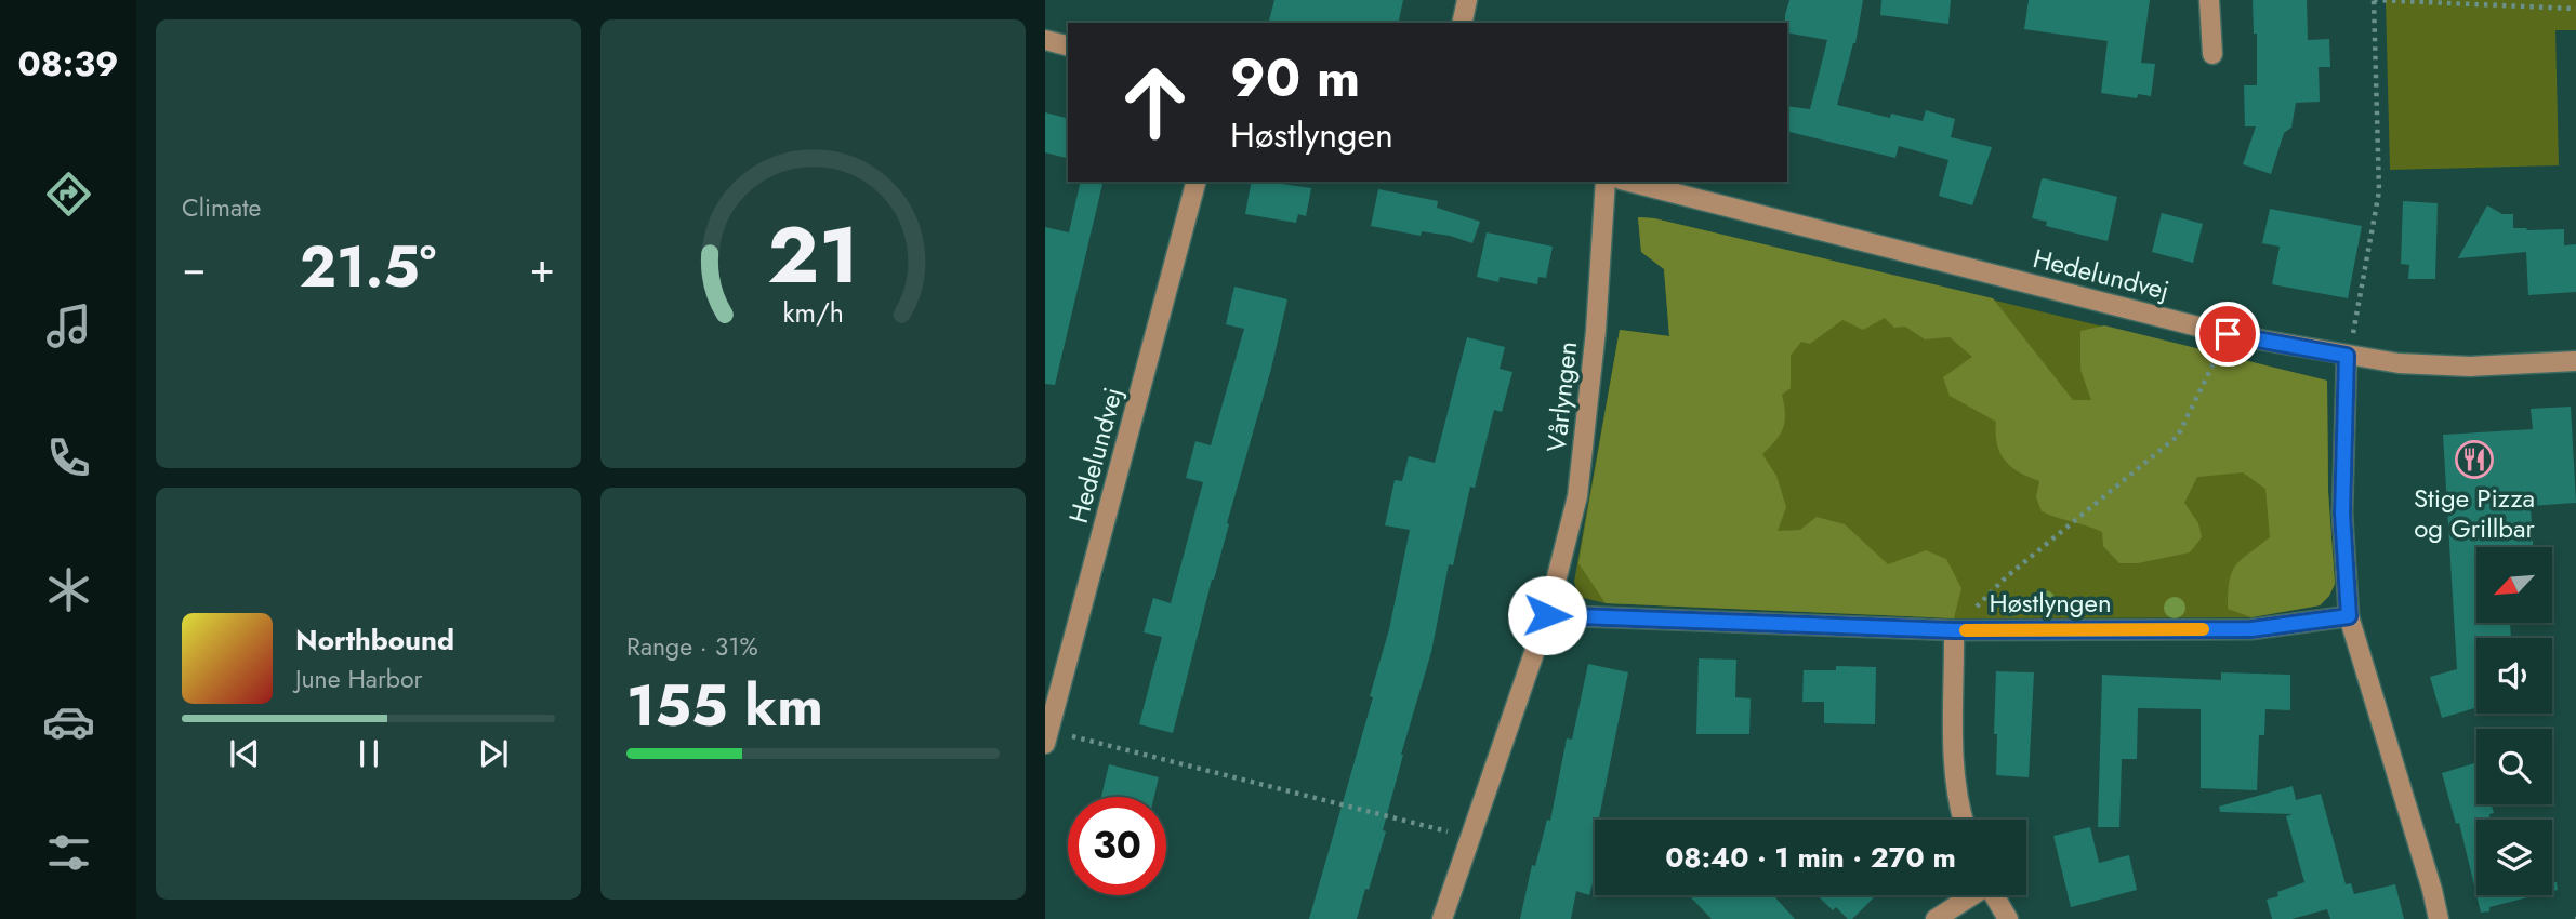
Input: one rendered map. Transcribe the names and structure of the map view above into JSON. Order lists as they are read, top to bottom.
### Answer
{
  "streets": {
    "street": ["Hedelundvej", "Vårlyngen", "Høstlyngen"]
  },
  "places": {
    "restaurant": ["Stige Pizza og Grillbar"]
  },
  "north": "bottom left",
  "page": {
    "tabs": "08:39",
    "tile": [
      "Climate",
      ["Range · 31%", "155 km"]
    ],
    "turn": ["90 m", "Høstlyngen"],
    "heat": ["−", "21.5°", "+"],
    "song": ["Northbound", "June Harbor"],
    "limit": "30",
    "trip": "08:40 · 1 min · 270 m",
    "gauge": ["21", "km/h"]
  }
}
